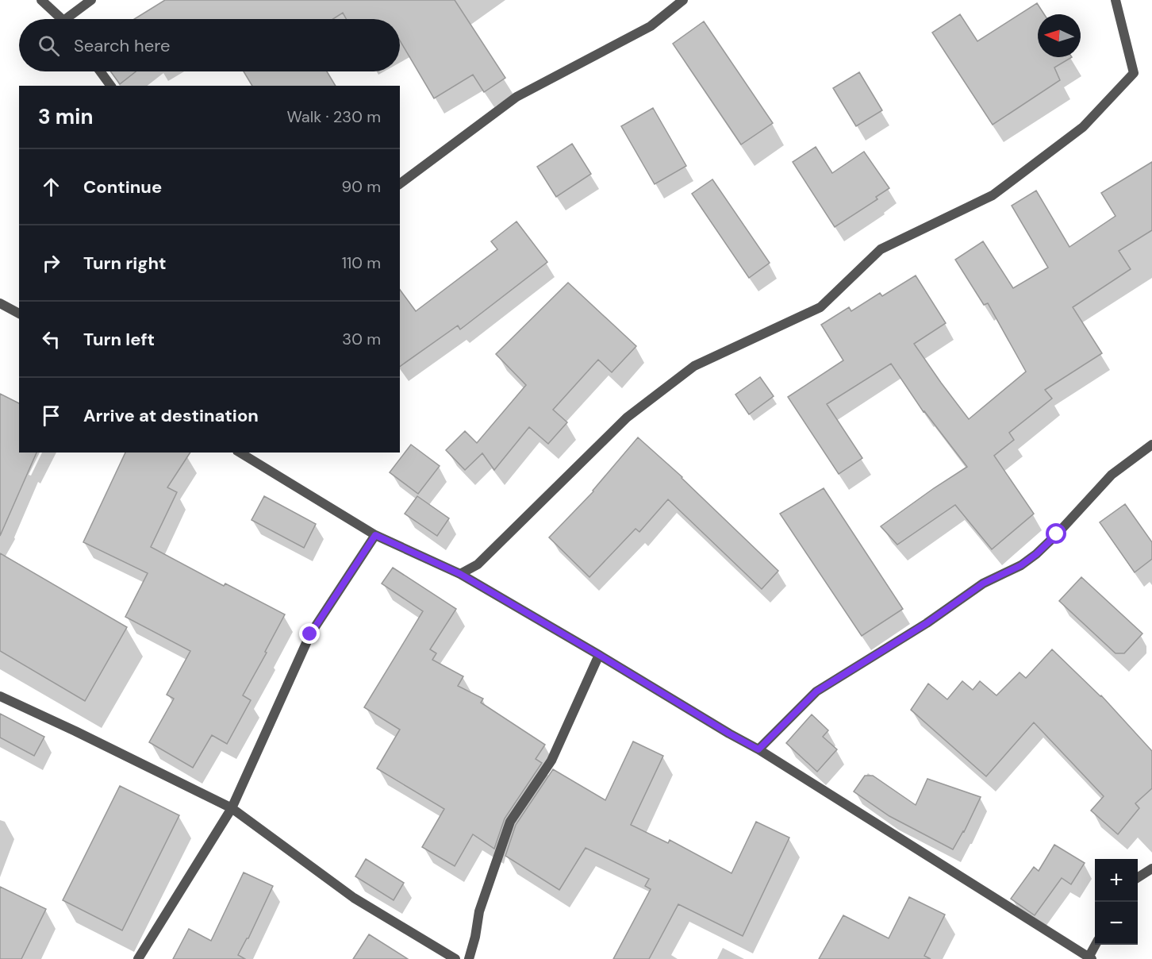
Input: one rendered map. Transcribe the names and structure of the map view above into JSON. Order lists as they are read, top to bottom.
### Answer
{
  "north": "left",
  "page": {
    "search": "Search here",
    "heading": ["3 min", "Walk · 230 m"],
    "list": [
      ["Continue", "90 m"],
      ["Turn right", "110 m"],
      ["Turn left", "30 m"],
      "Arrive at destination"
    ],
    "map_buttons": ["+", "−"]
  }
}
